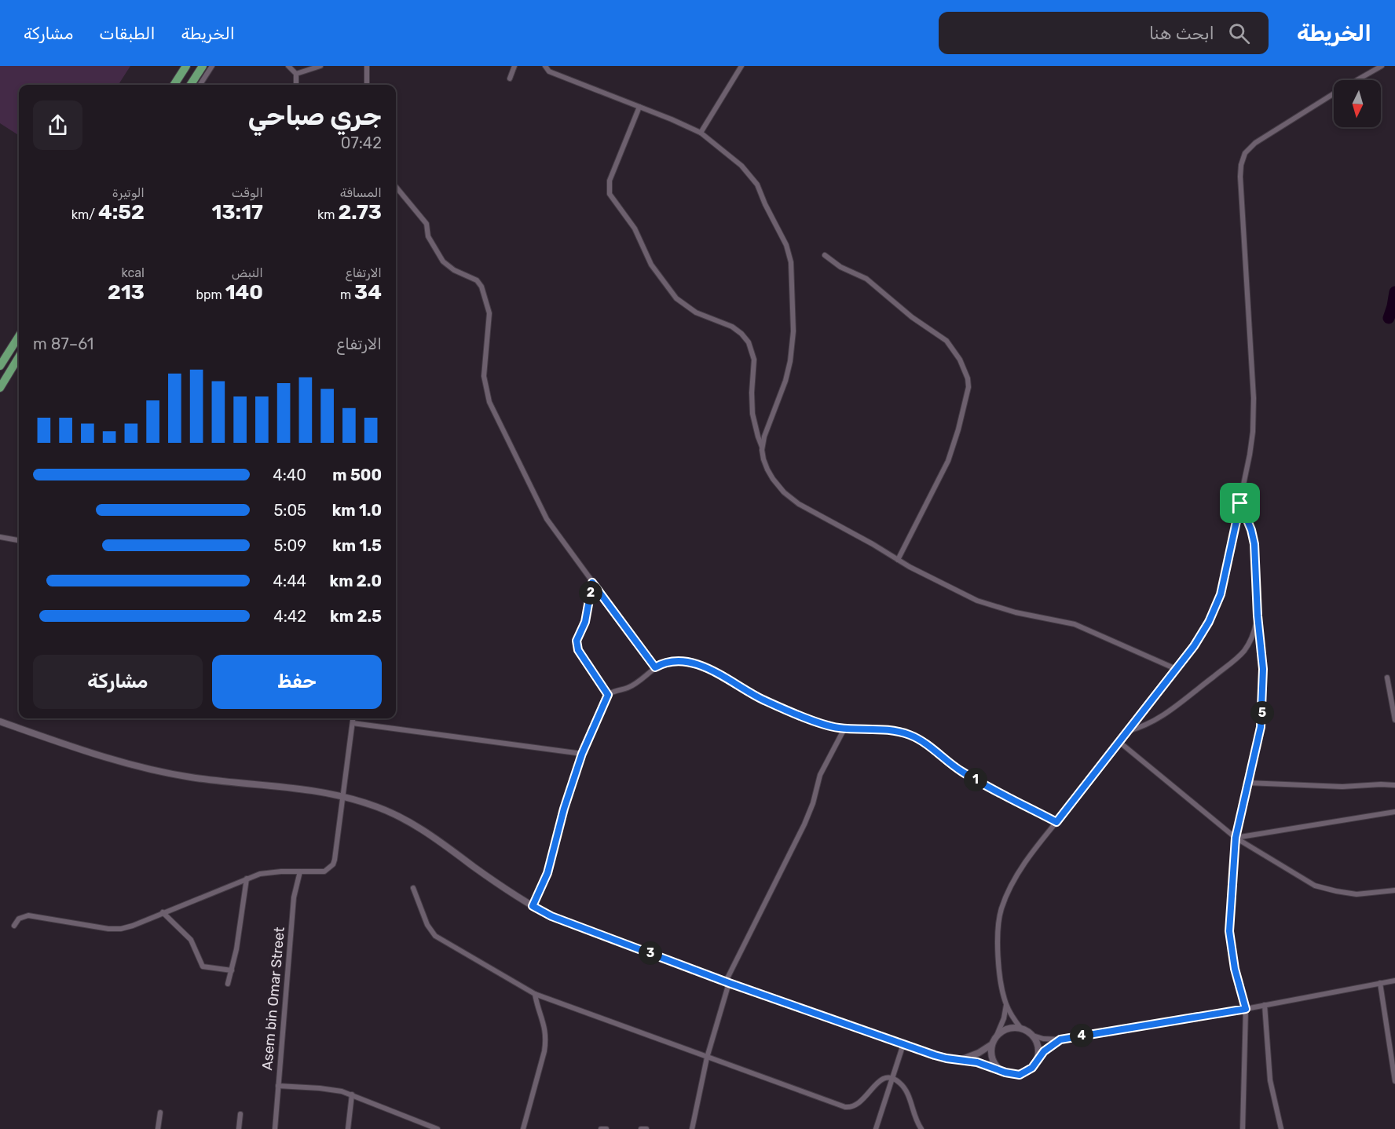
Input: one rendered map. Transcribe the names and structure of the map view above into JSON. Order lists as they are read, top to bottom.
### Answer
{
  "streets": {
    "street": ["Asem bin Omar Street"]
  },
  "north": "bottom",
  "page": {
    "header": "الخريطة",
    "search": "ابحث هنا",
    "nav": ["الخريطة", "الطبقات", "مشاركة"],
    "heading": ["جري صباحي", "07:42"],
    "stats": [
      ["المسافة", "2.73 km"],
      ["الوقت", "13:17"],
      ["الوتيرة", "4:52 /km"],
      ["الارتفاع", "34 m"],
      ["النبض", "140 bpm"],
      ["kcal", "213"]
    ],
    "chart": ["الارتفاع", "61–87 m"],
    "list": [
      {
        "name": "500 m",
        "note": "4:40"
      },
      {
        "name": "1.0 km",
        "note": "5:05"
      },
      {
        "name": "1.5 km",
        "note": "5:09"
      },
      {
        "name": "2.0 km",
        "note": "4:44"
      },
      {
        "name": "2.5 km",
        "note": "4:42"
      }
    ],
    "pins": [
      "2",
      "5",
      "1",
      "3",
      "4"
    ],
    "buttons": ["حفظ", "مشاركة"]
  }
}
